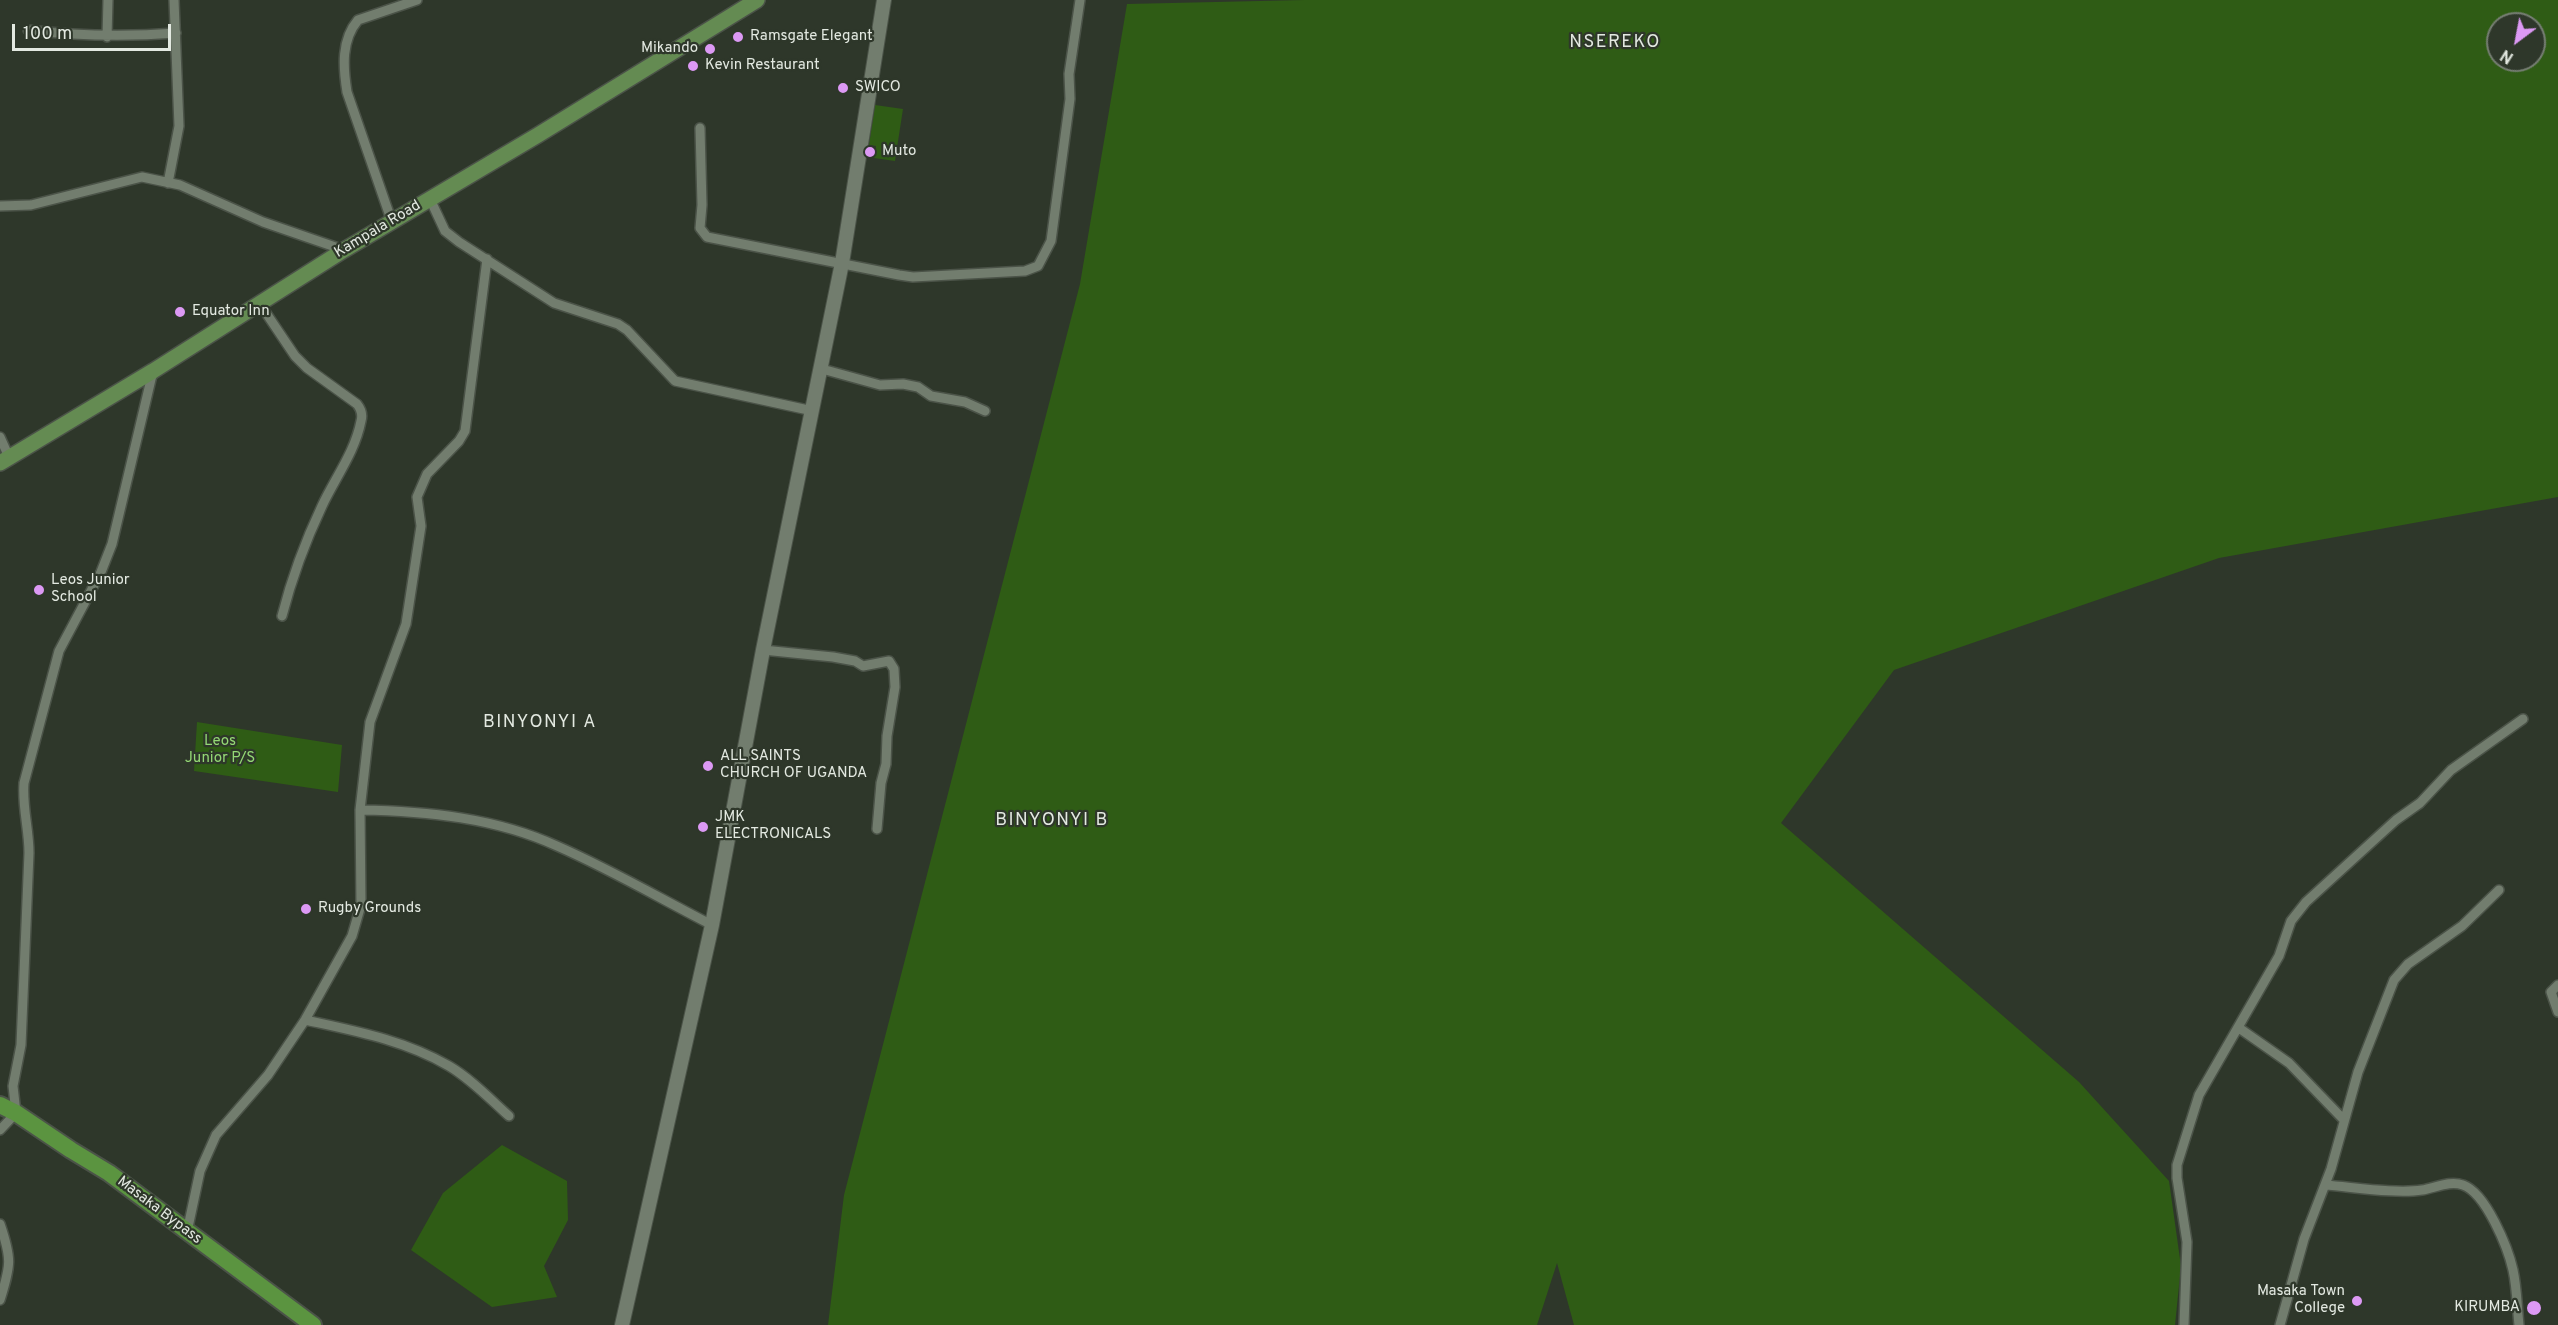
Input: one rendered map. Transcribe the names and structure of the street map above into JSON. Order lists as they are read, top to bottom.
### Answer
{
  "streets": {
    "highway": ["Masaka Bypass"],
    "main road": ["Kampala Road"]
  },
  "districts": ["NSEREKO", "BINYONYI A", "BINYONYI B"],
  "parks": ["Leos Junior P/S"],
  "places": [
    "Ramsgate Elegant",
    "Mikando",
    "Kevin Restaurant",
    "SWICO",
    "Muto",
    "Equator Inn",
    "Leos Junior School",
    "ALL SAINTS CHURCH OF UGANDA",
    "JMK ELECTRONICALS",
    "Rugby Grounds",
    "Masaka Town College",
    "KIRUMBA"
  ],
  "scale_bar": "100 m",
  "north": "bottom left"
}
